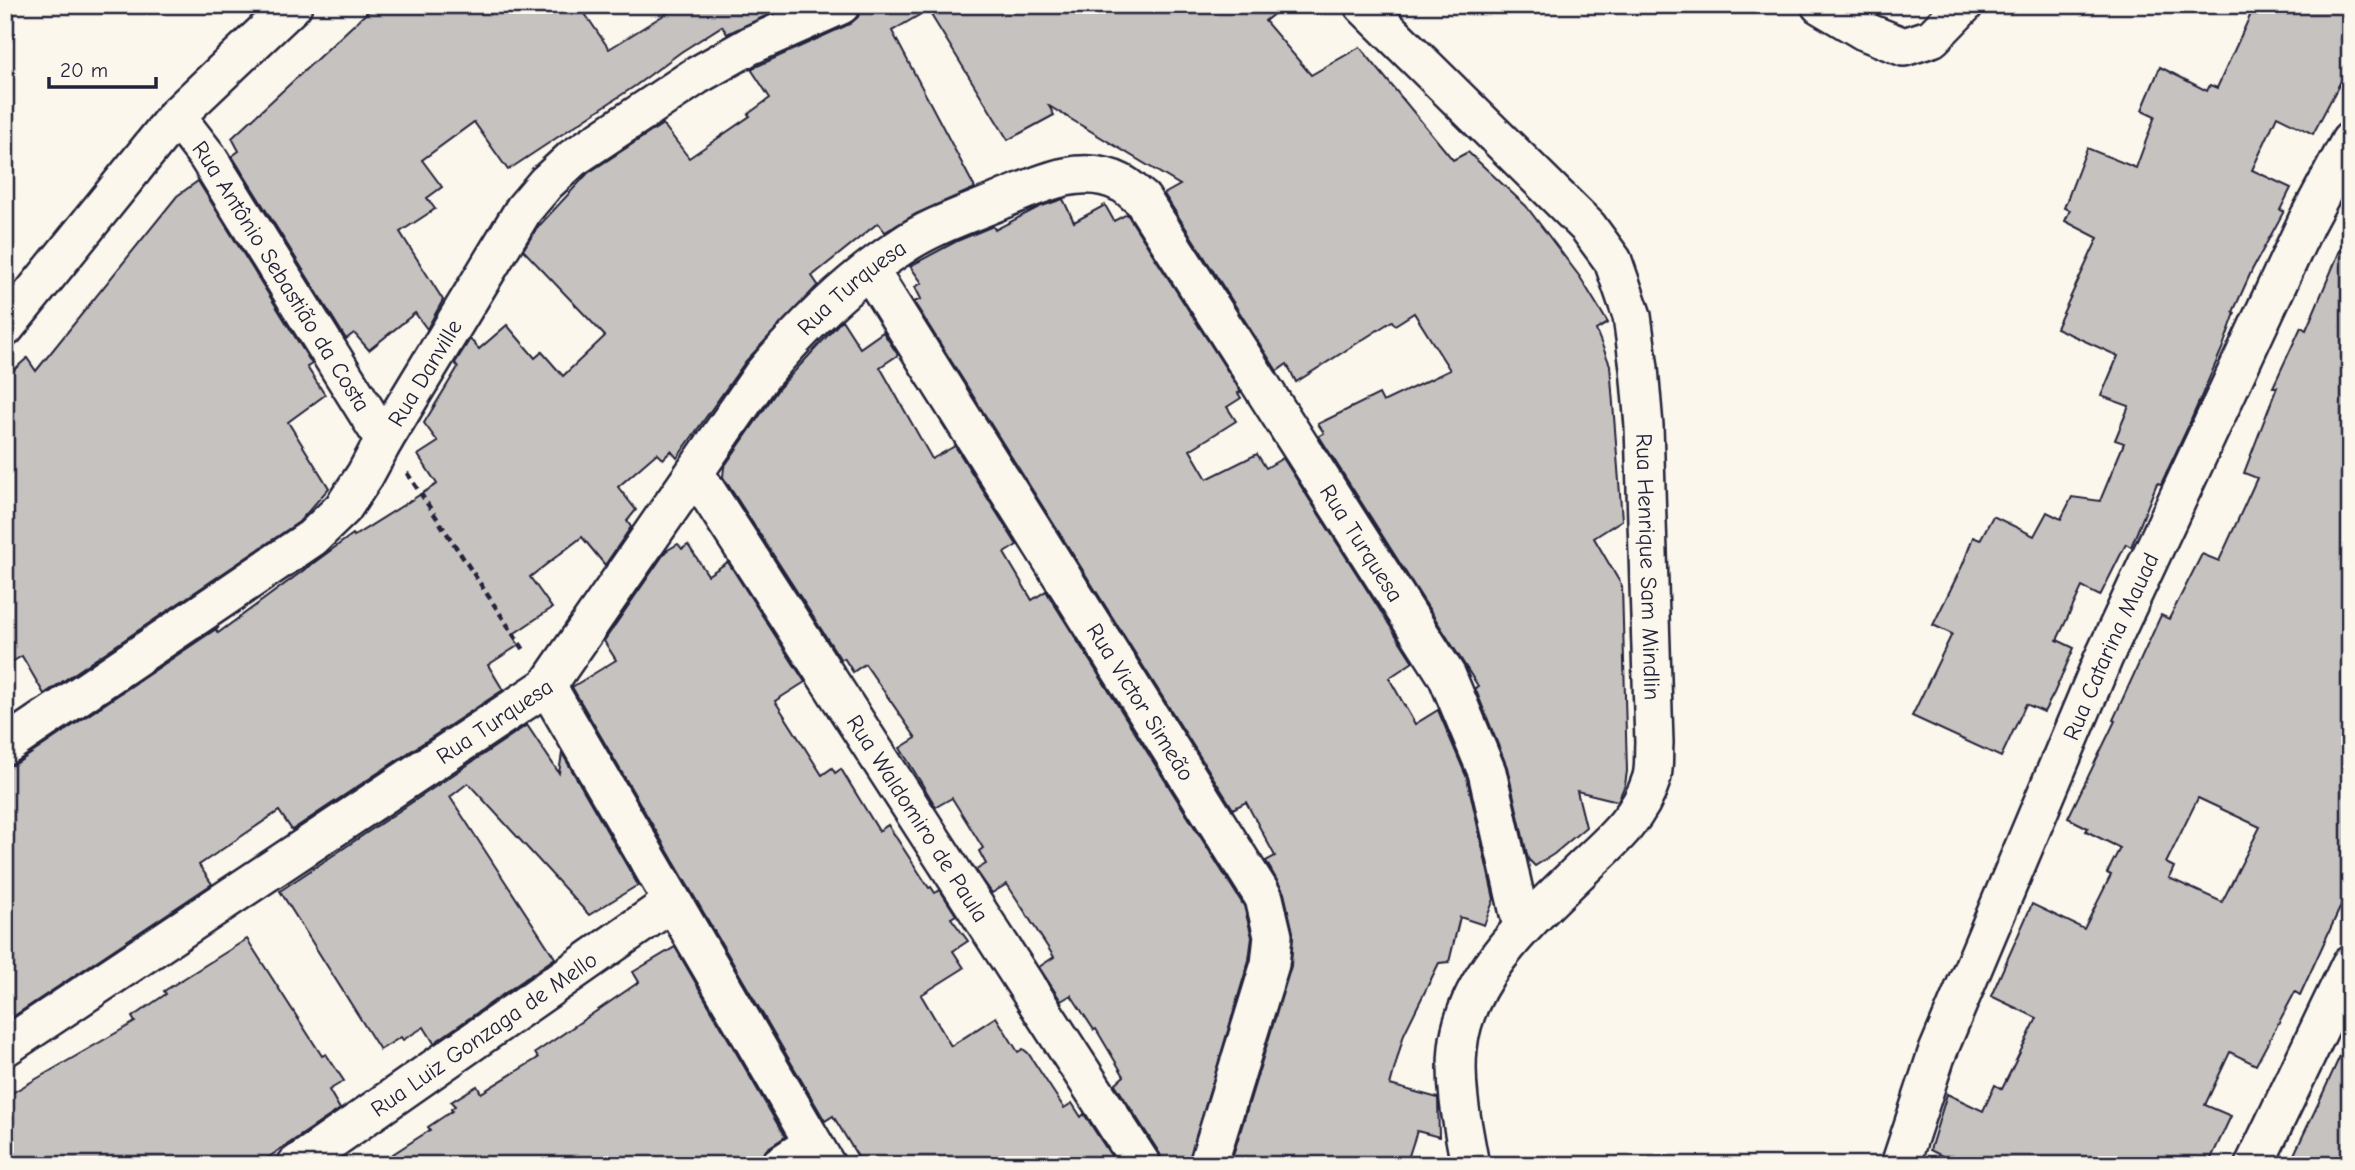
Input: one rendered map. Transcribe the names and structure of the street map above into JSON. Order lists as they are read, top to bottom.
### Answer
{
  "streets": {
    "street": [
      "Rua Antônio Sebastião da Costa",
      "Rua Turquesa",
      "Rua Danville",
      "Rua Henrique Sam Mindlin",
      "Rua Catarina Mauad",
      "Rua Victor Simeão",
      "Rua Waldomiro de Paula",
      "Rua Luiz Gonzaga de Mello"
    ]
  },
  "crossings": [
    ["Rua Antônio Sebastião da Costa", "Rua Danville"],
    ["Rua Turquesa", "Rua Henrique Sam Mindlin"],
    ["Rua Turquesa", "Rua Victor Simeão"],
    ["Rua Turquesa", "Rua Waldomiro de Paula"]
  ],
  "scale_bar": "20 m"
}
